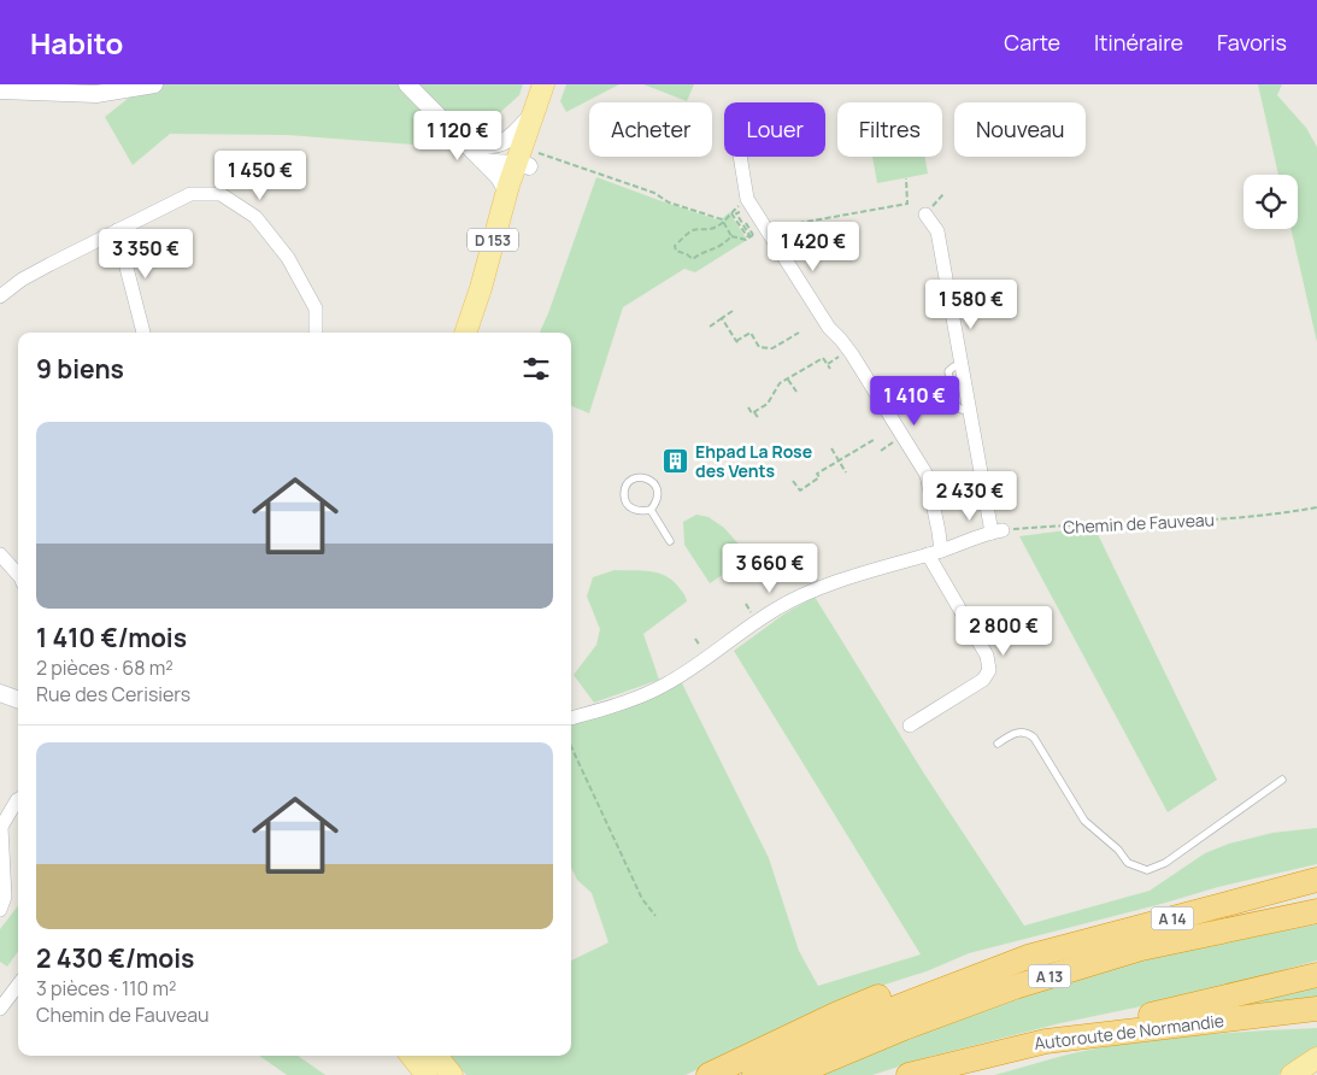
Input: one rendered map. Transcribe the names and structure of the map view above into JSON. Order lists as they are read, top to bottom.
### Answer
{
  "streets": {
    "highway": ["A 14", "A 13", "Autoroute de Normandie"],
    "main road": ["D 153"],
    "path": ["Chemin de Fauveau"]
  },
  "places": {
    "building": ["Ehpad La Rose des Vents"]
  },
  "page": {
    "header": "Habito",
    "nav": ["Carte", "Itinéraire", "Favoris"],
    "chip": [
      "Acheter",
      "Louer",
      "Filtres",
      "Nouveau"
    ],
    "price": [
      "1 120 €",
      "1 450 €",
      "1 420 €",
      "3 350 €",
      "1 580 €",
      "1 410 €",
      "2 430 €",
      "3 660 €",
      "2 800 €"
    ],
    "heading": "9 biens",
    "list": [
      {
        "name": "1 410 €/mois",
        "note": "2 pièces · 68 m² · Rue des Cerisiers"
      },
      {
        "name": "2 430 €/mois",
        "note": "3 pièces · 110 m² · Chemin de Fauveau"
      }
    ]
  }
}
